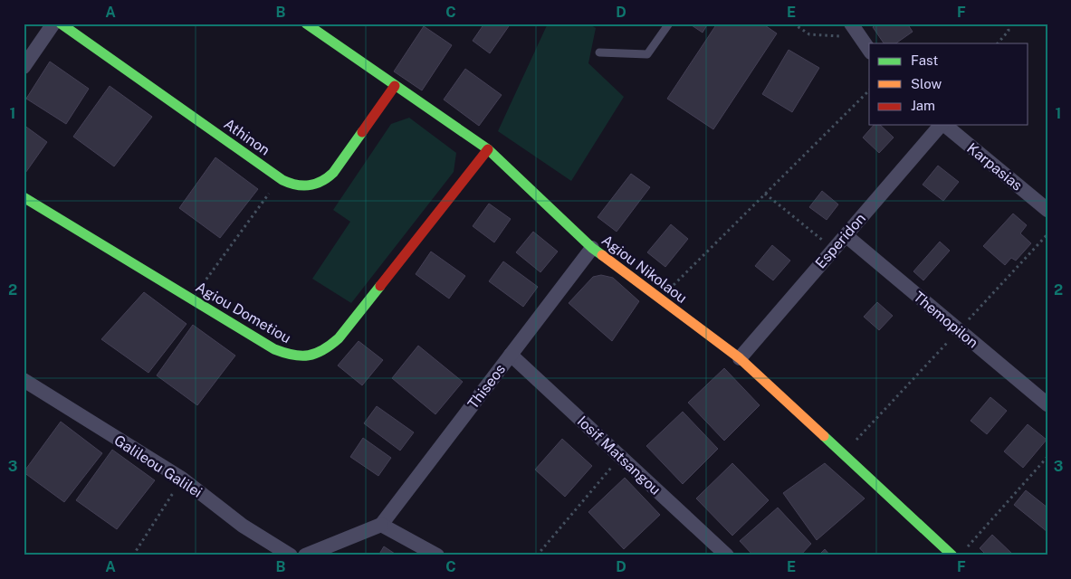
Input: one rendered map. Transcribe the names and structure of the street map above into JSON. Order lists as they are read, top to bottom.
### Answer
{
  "streets": {
    "street": [
      "Athinon",
      "Karpasias",
      "Esperidon",
      "Agiou Nikolaou",
      "Agiou Dometiou",
      "Themopilon",
      "Thiseos",
      "Iosif Matsangou",
      "Galileou Galilei"
    ]
  },
  "crossings": [
    ["Athinon", "Agiou Nikolaou"],
    ["Esperidon", "Agiou Nikolaou"],
    ["Esperidon", "Themopilon"],
    ["Agiou Nikolaou", "Agiou Dometiou"],
    ["Agiou Nikolaou", "Thiseos"],
    ["Thiseos", "Iosif Matsangou"]
  ],
  "legend": ["Fast", "Slow", "Jam"],
  "grid": {
    "columns": [
      "A",
      "B",
      "C",
      "D",
      "E",
      "F"
    ],
    "rows": ["1", "2", "3"]
  }
}
